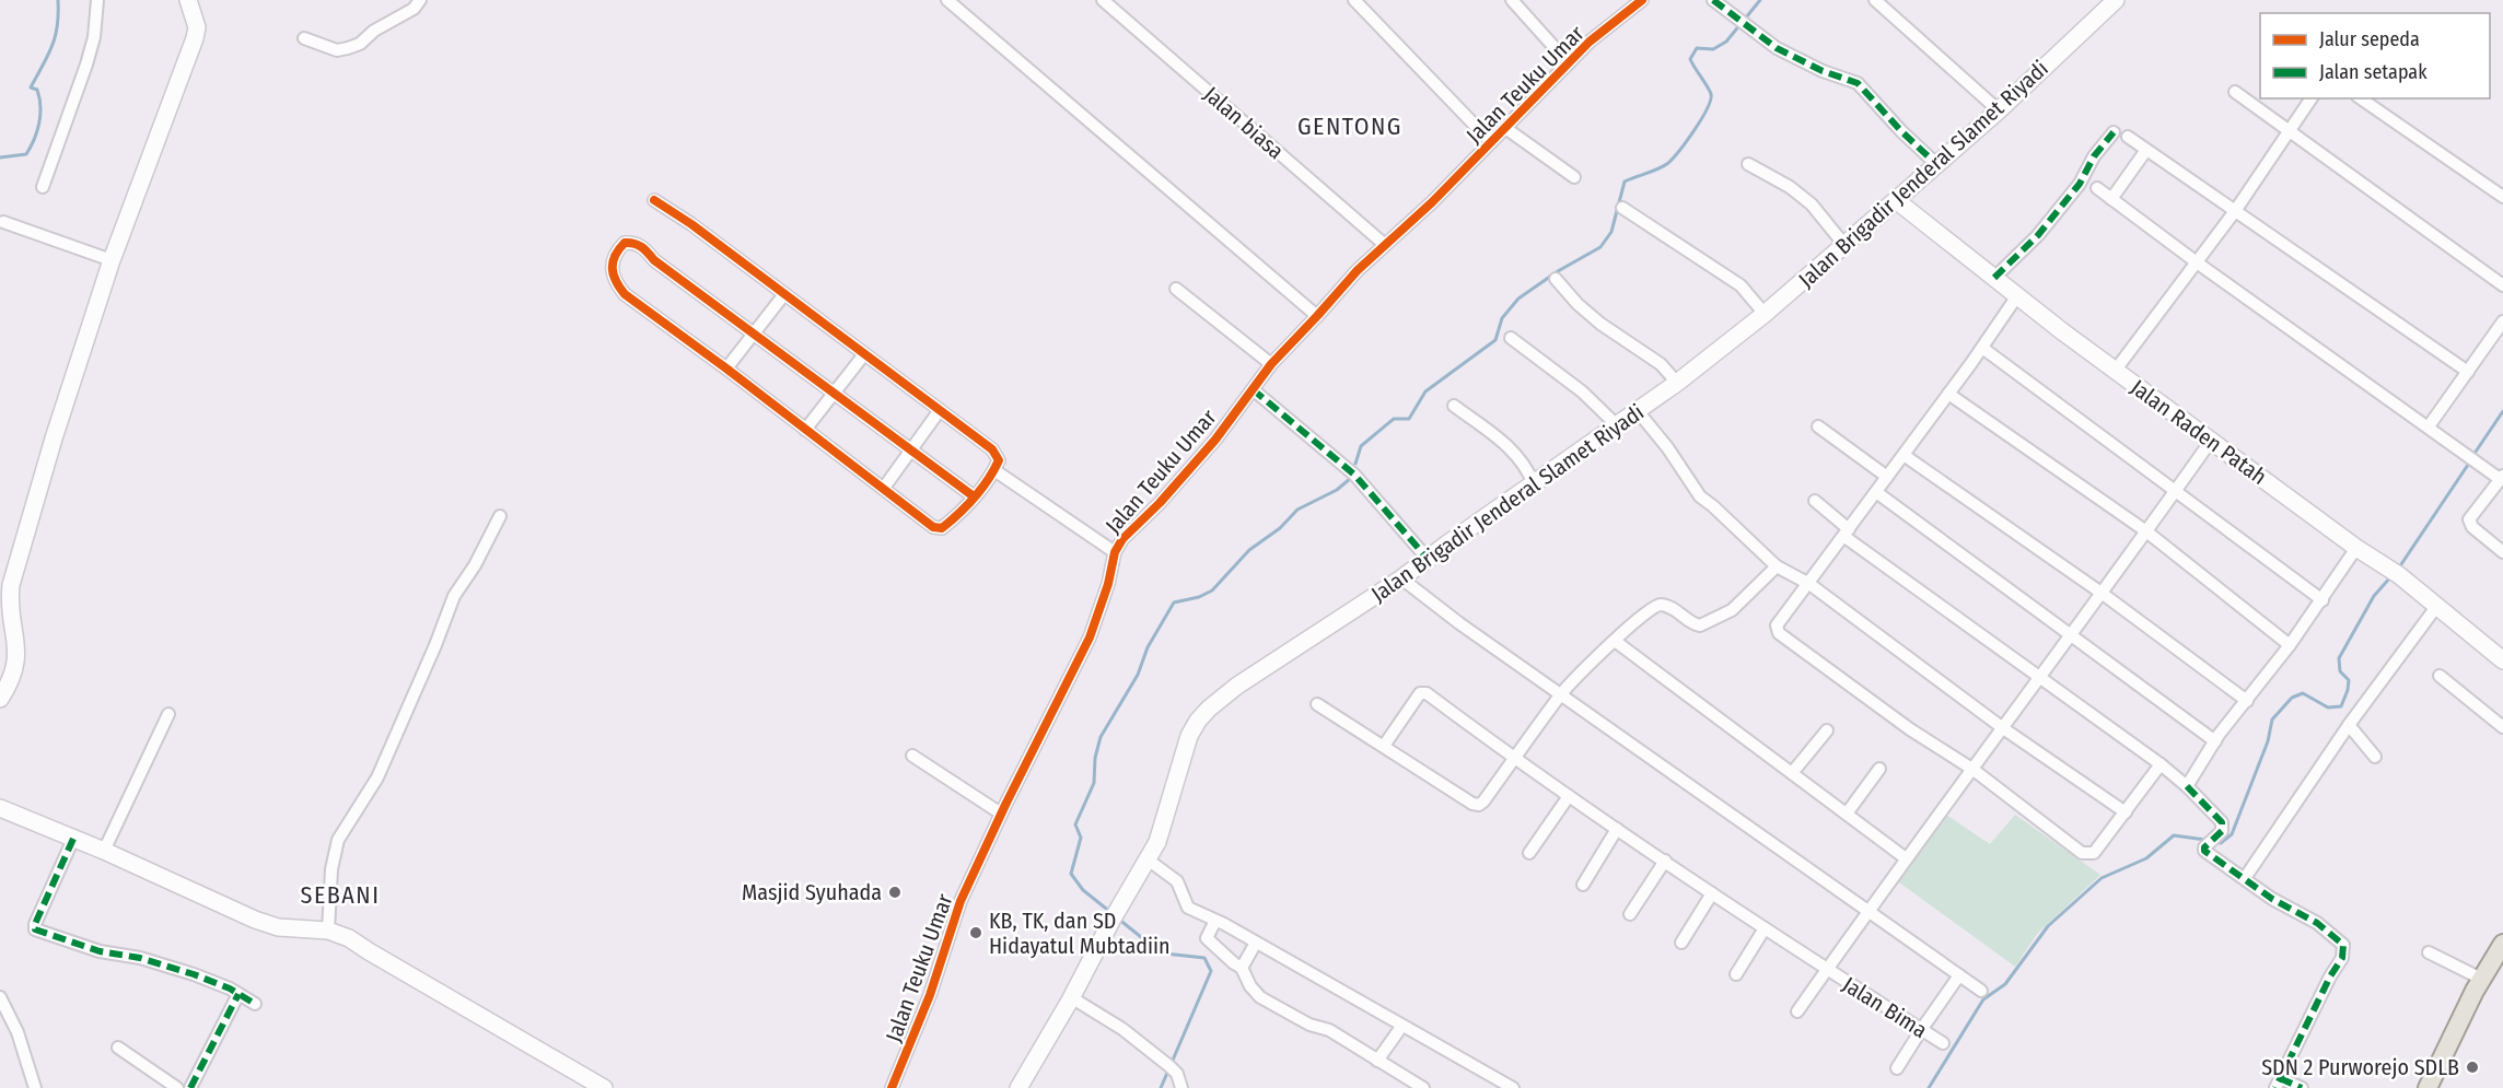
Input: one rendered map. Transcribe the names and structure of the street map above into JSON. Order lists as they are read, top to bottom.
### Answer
{
  "streets": {
    "main road": ["Jalan Brigadir Jenderal Slamet Riyadi", "Jalan Raden Patah"],
    "street": ["Jalan Teuku Umar", "Jalan biasa", "Jalan Bima"]
  },
  "crossings": [
    ["Jalan Teuku Umar", "Jalan biasa"],
    ["Jalan Brigadir Jenderal Slamet Riyadi", "Jalan Raden Patah"]
  ],
  "districts": ["GENTONG", "SEBANI"],
  "places": ["Masjid Syuhada", "KB, TK, dan SD Hidayatul Mubtadiin", "SDN 2 Purworejo SDLB"],
  "legend": ["Jalur sepeda", "Jalan setapak"]
}
